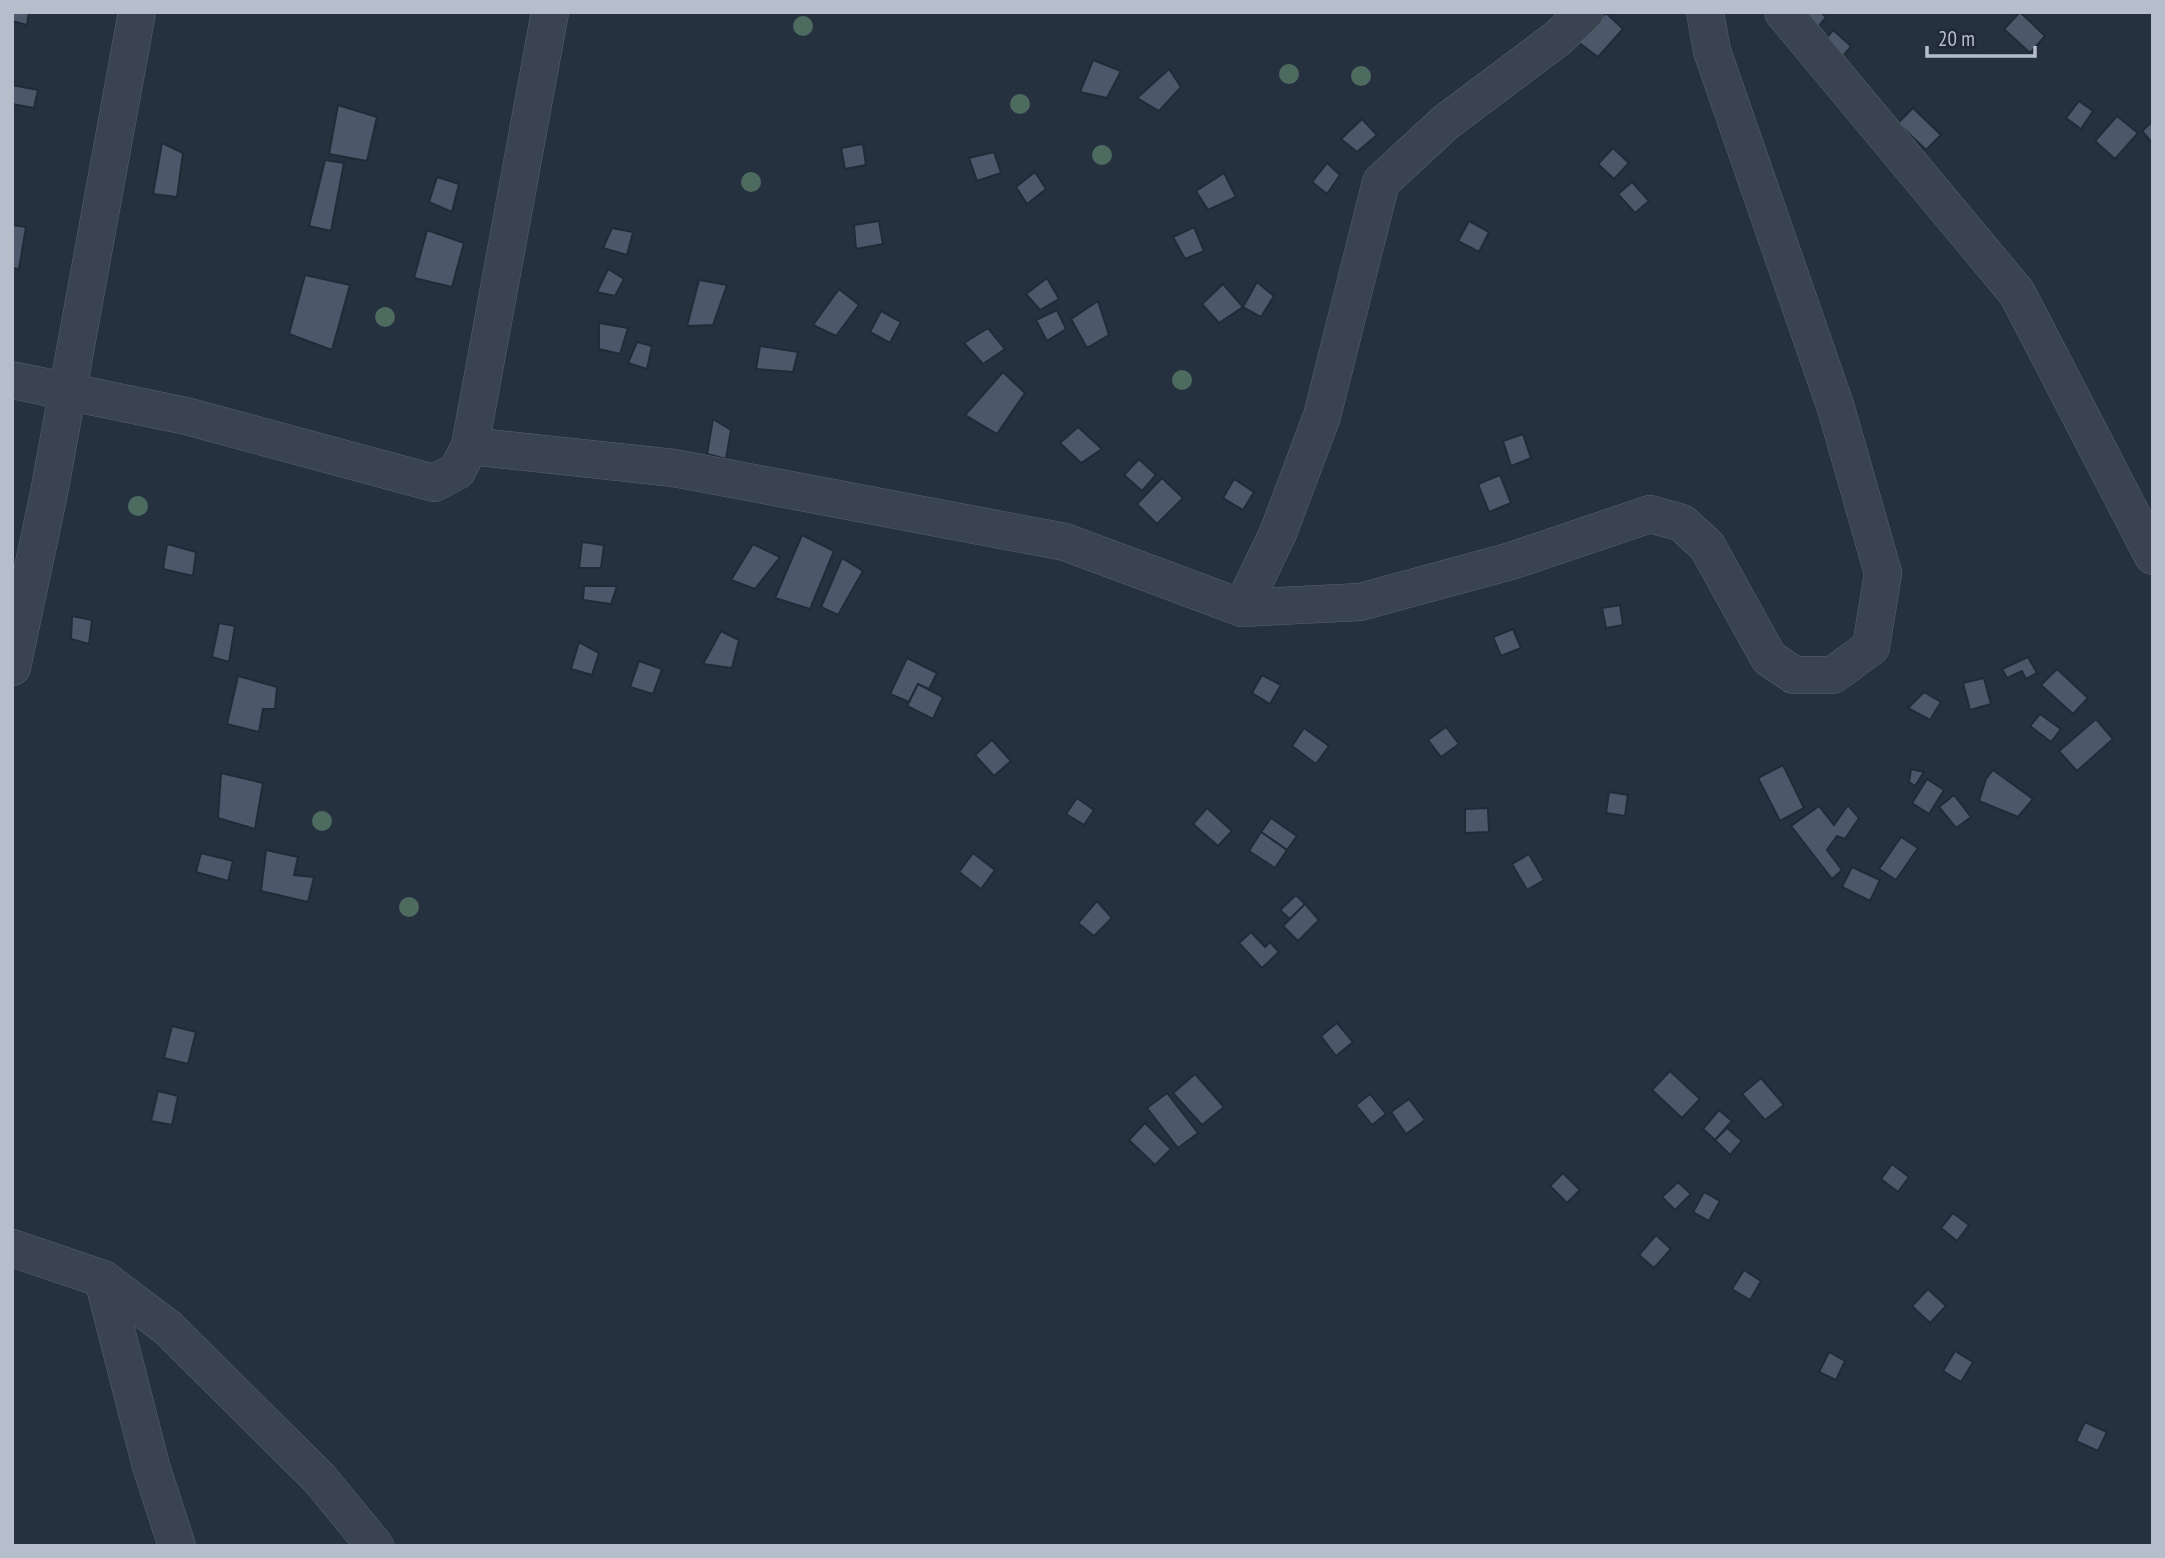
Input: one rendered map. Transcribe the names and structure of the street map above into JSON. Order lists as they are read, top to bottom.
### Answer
{
  "scale_bar": "20 m"
}
